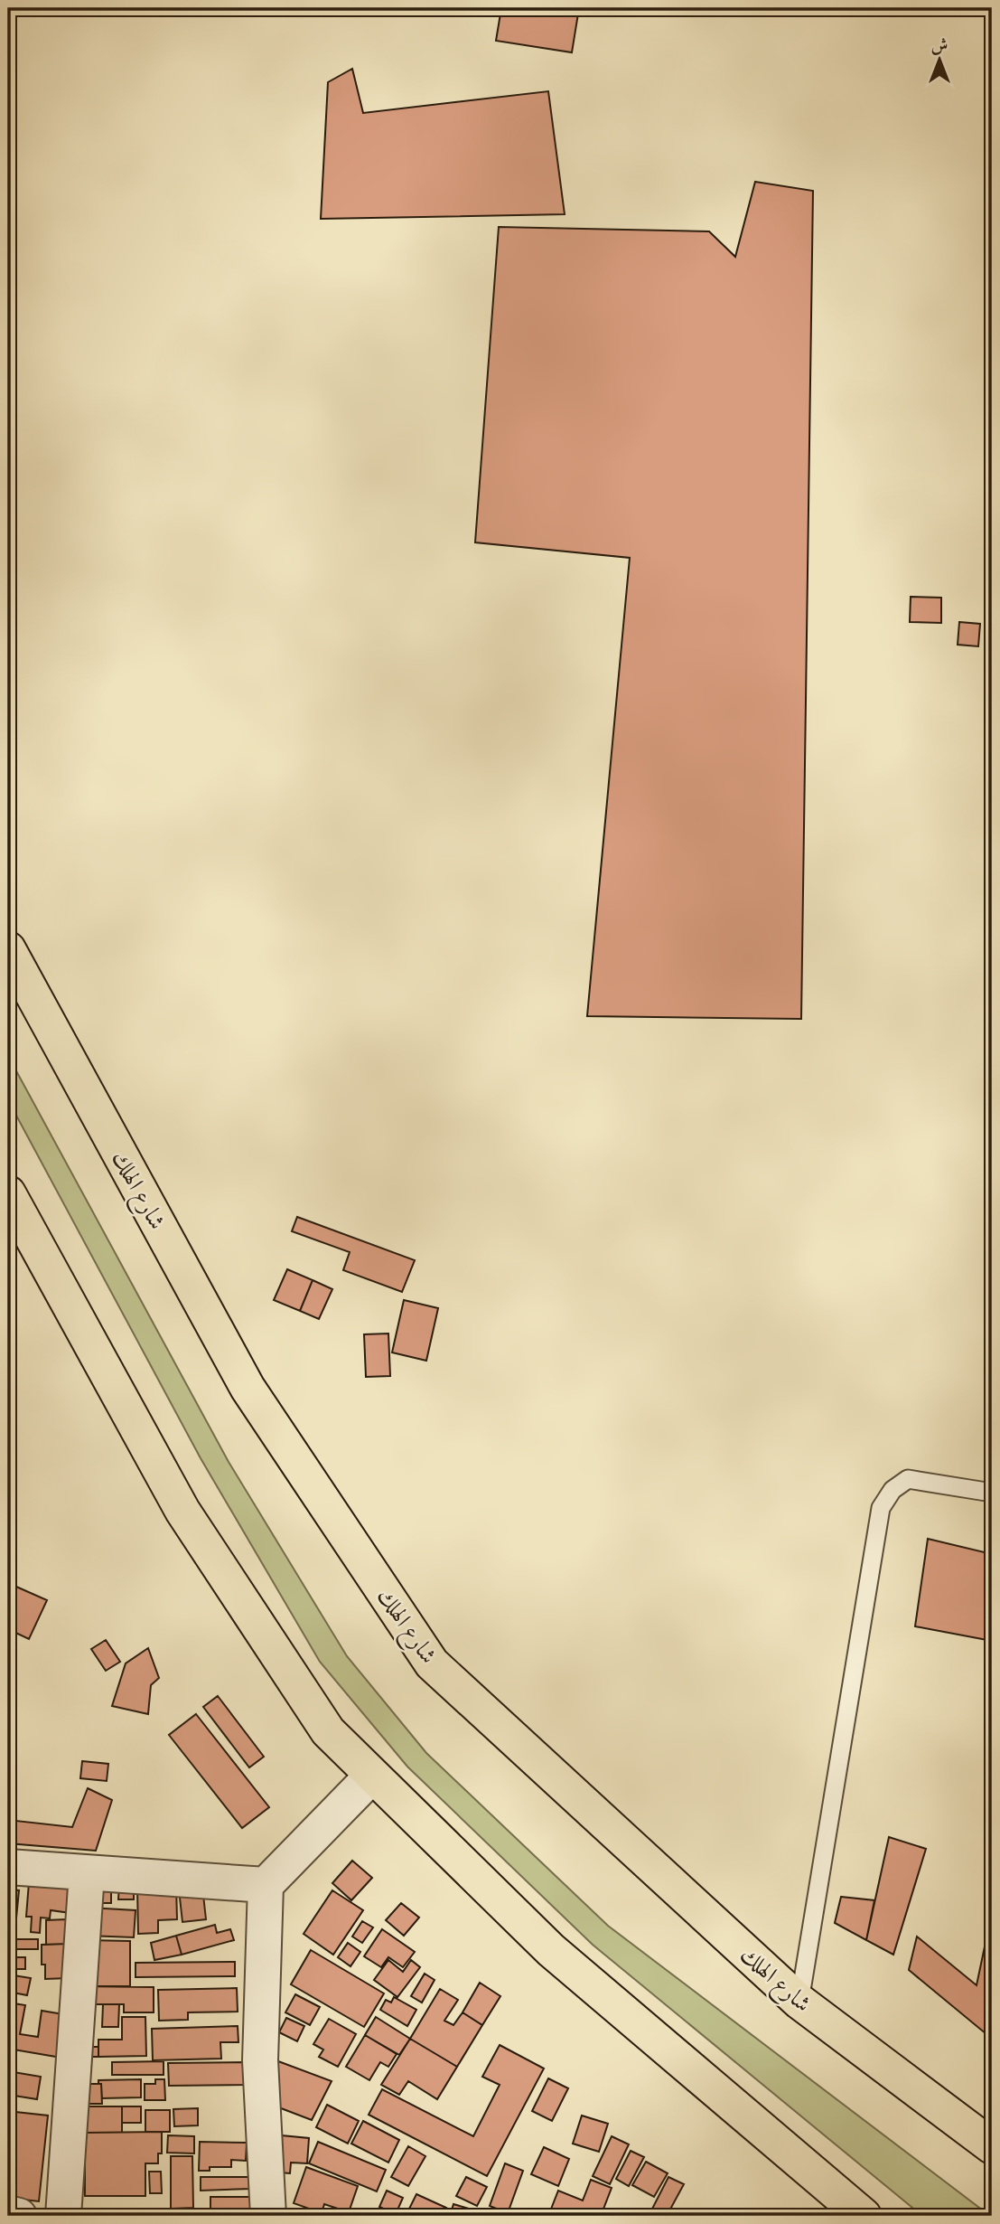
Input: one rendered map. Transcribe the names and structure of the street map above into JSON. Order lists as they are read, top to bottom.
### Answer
{
  "streets": {
    "highway": ["شارع الهلك"]
  },
  "north": "top"
}
